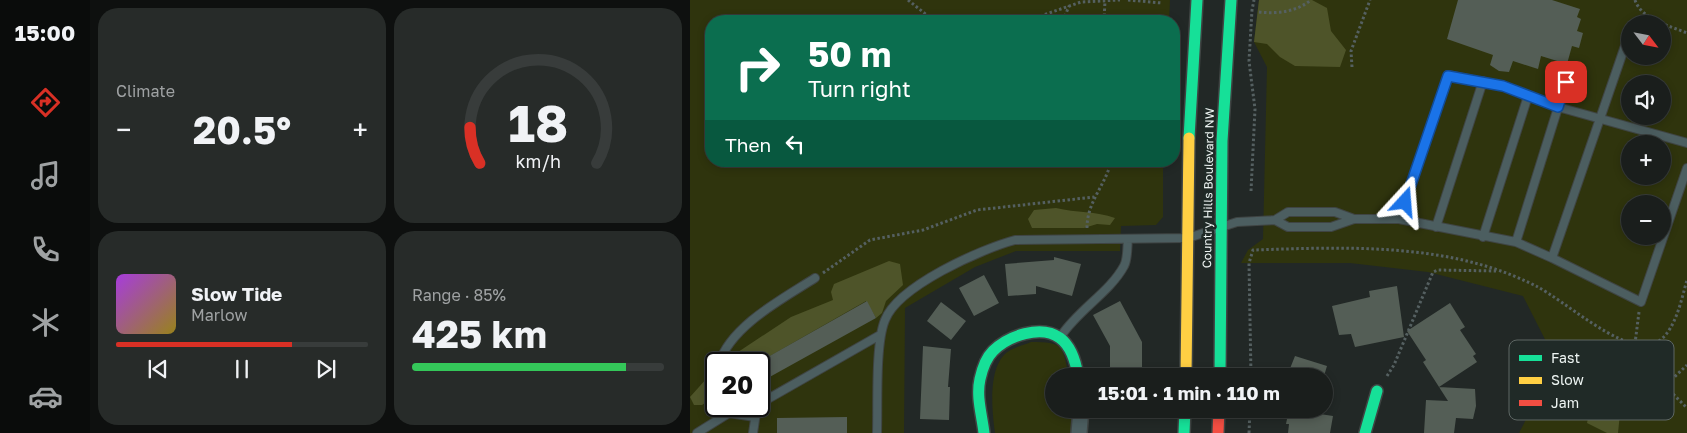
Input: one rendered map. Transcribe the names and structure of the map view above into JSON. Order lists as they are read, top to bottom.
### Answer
{
  "streets": {
    "main road": ["Country Hills Boulevard NW"]
  },
  "legend": ["Fast", "Slow", "Jam"],
  "north": "bottom right",
  "page": {
    "tabs": "15:00",
    "tile": [
      "Climate",
      ["Range · 85%", "425 km"]
    ],
    "map_buttons": ["+", "−"],
    "turn": ["50 m", "Turn right"],
    "heat": ["−", "20.5°", "+"],
    "then": "Then",
    "song": ["Slow Tide", "Marlow"],
    "limit": "20",
    "trip": "15:01 · 1 min · 110 m",
    "gauge": ["18", "km/h"]
  }
}
